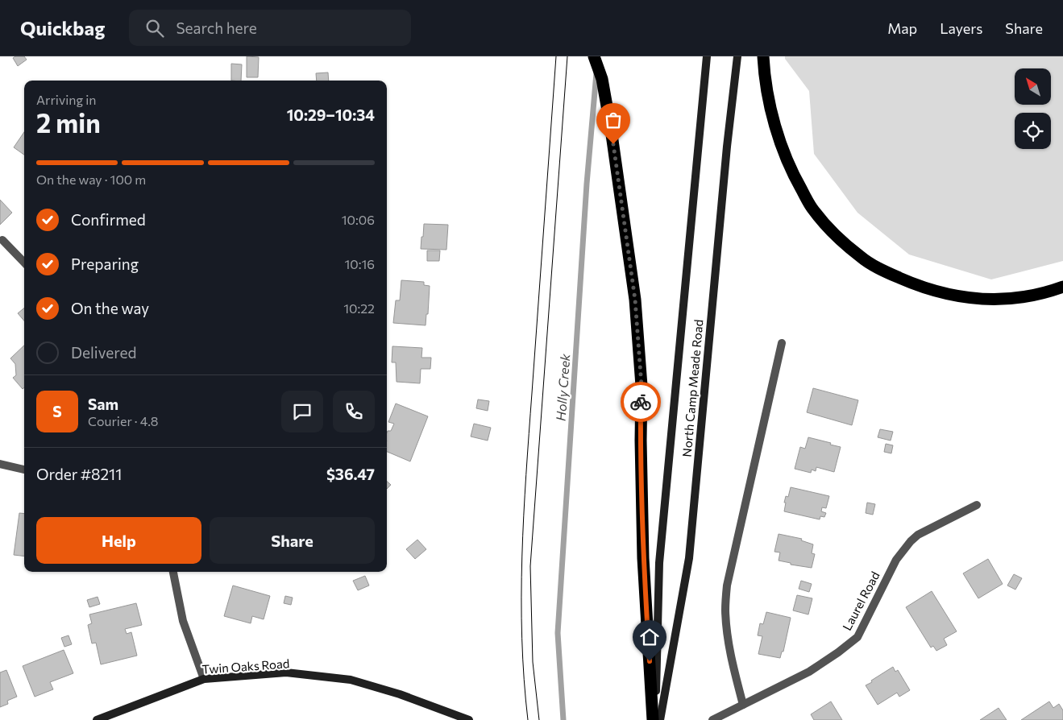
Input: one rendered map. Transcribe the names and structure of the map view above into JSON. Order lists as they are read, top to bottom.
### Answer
{
  "streets": {
    "main road": ["North Camp Meade Road", "Twin Oaks Road"],
    "street": ["Laurel Road"]
  },
  "water": ["Holly Creek"],
  "north": "top left",
  "page": {
    "header": "Quickbag",
    "search": "Search here",
    "nav": ["Map", "Layers", "Share"],
    "heading": ["2 min", "Arriving in", "10:29–10:34"],
    "panel": [
      "Sam",
      "Courier · 4.8",
      "Order #8211",
      "$36.47"
    ],
    "bar": "On the way · 100 m",
    "list": [
      ["Confirmed", "10:06"],
      ["Preparing", "10:16"],
      ["On the way", "10:22"],
      "Delivered"
    ],
    "round": "S",
    "buttons": ["Help", "Share"]
  }
}
